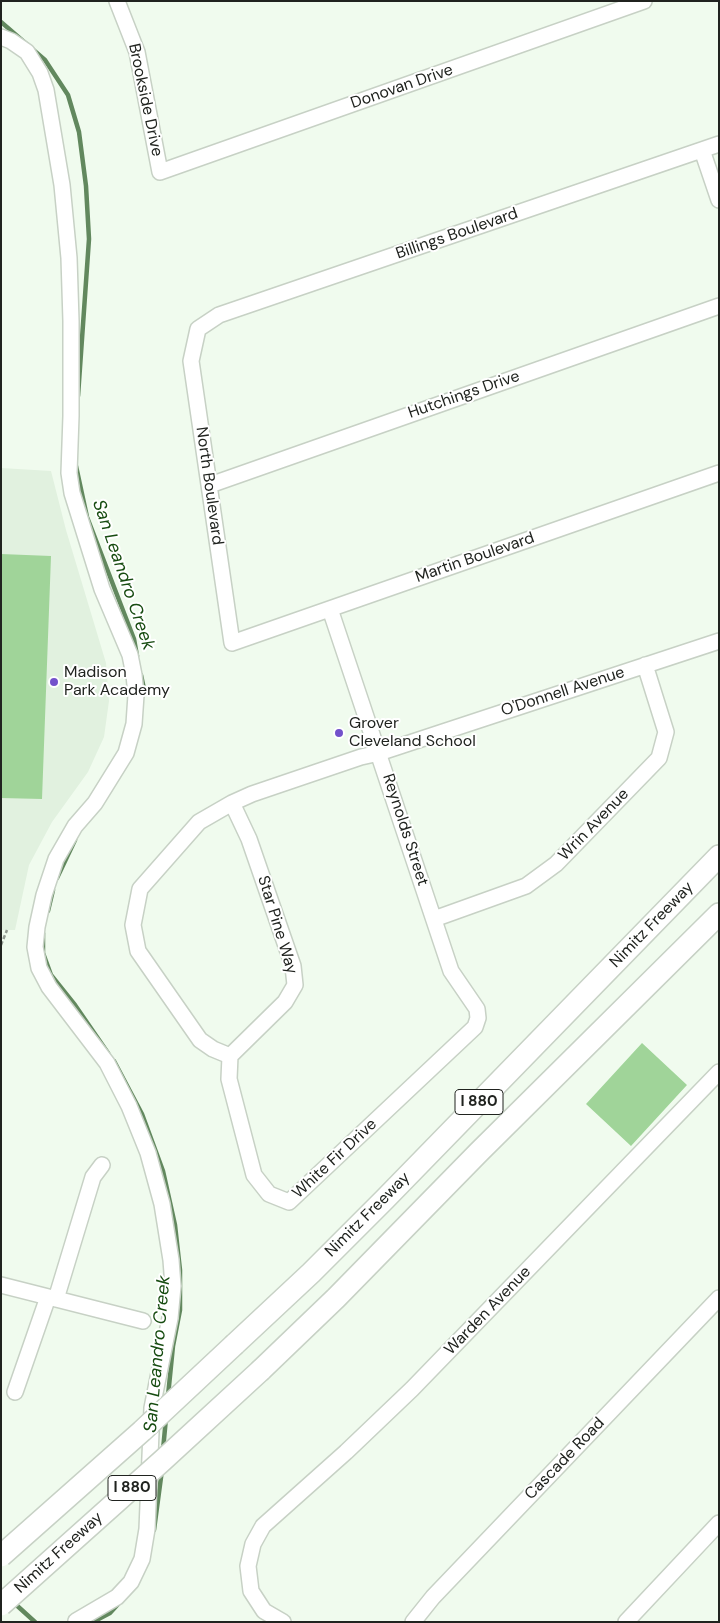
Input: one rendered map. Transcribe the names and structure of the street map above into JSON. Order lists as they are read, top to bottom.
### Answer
{
  "streets": {
    "highway": ["Nimitz Freeway", "I 880"],
    "street": [
      "Donovan Drive",
      "Brookside Drive",
      "Billings Boulevard",
      "Hutchings Drive",
      "North Boulevard",
      "Martin Boulevard",
      "O'Donnell Avenue",
      "Wrin Avenue",
      "Reynolds Street",
      "Star Pine Way",
      "White Fir Drive",
      "Warden Avenue",
      "Cascade Road"
    ]
  },
  "crossings": [
    ["Donovan Drive", "Brookside Drive"],
    ["Billings Boulevard", "North Boulevard"],
    ["Hutchings Drive", "North Boulevard"],
    ["North Boulevard", "Martin Boulevard"],
    ["Martin Boulevard", "Reynolds Street"],
    ["O'Donnell Avenue", "Wrin Avenue"],
    ["O'Donnell Avenue", "Reynolds Street"],
    ["O'Donnell Avenue", "Star Pine Way"],
    ["O'Donnell Avenue", "White Fir Drive"],
    ["Wrin Avenue", "Reynolds Street"],
    ["Reynolds Street", "White Fir Drive"],
    ["Star Pine Way", "White Fir Drive"]
  ],
  "water": ["San Leandro Creek"],
  "places": ["Madison Park Academy", "Grover Cleveland School"]
}
